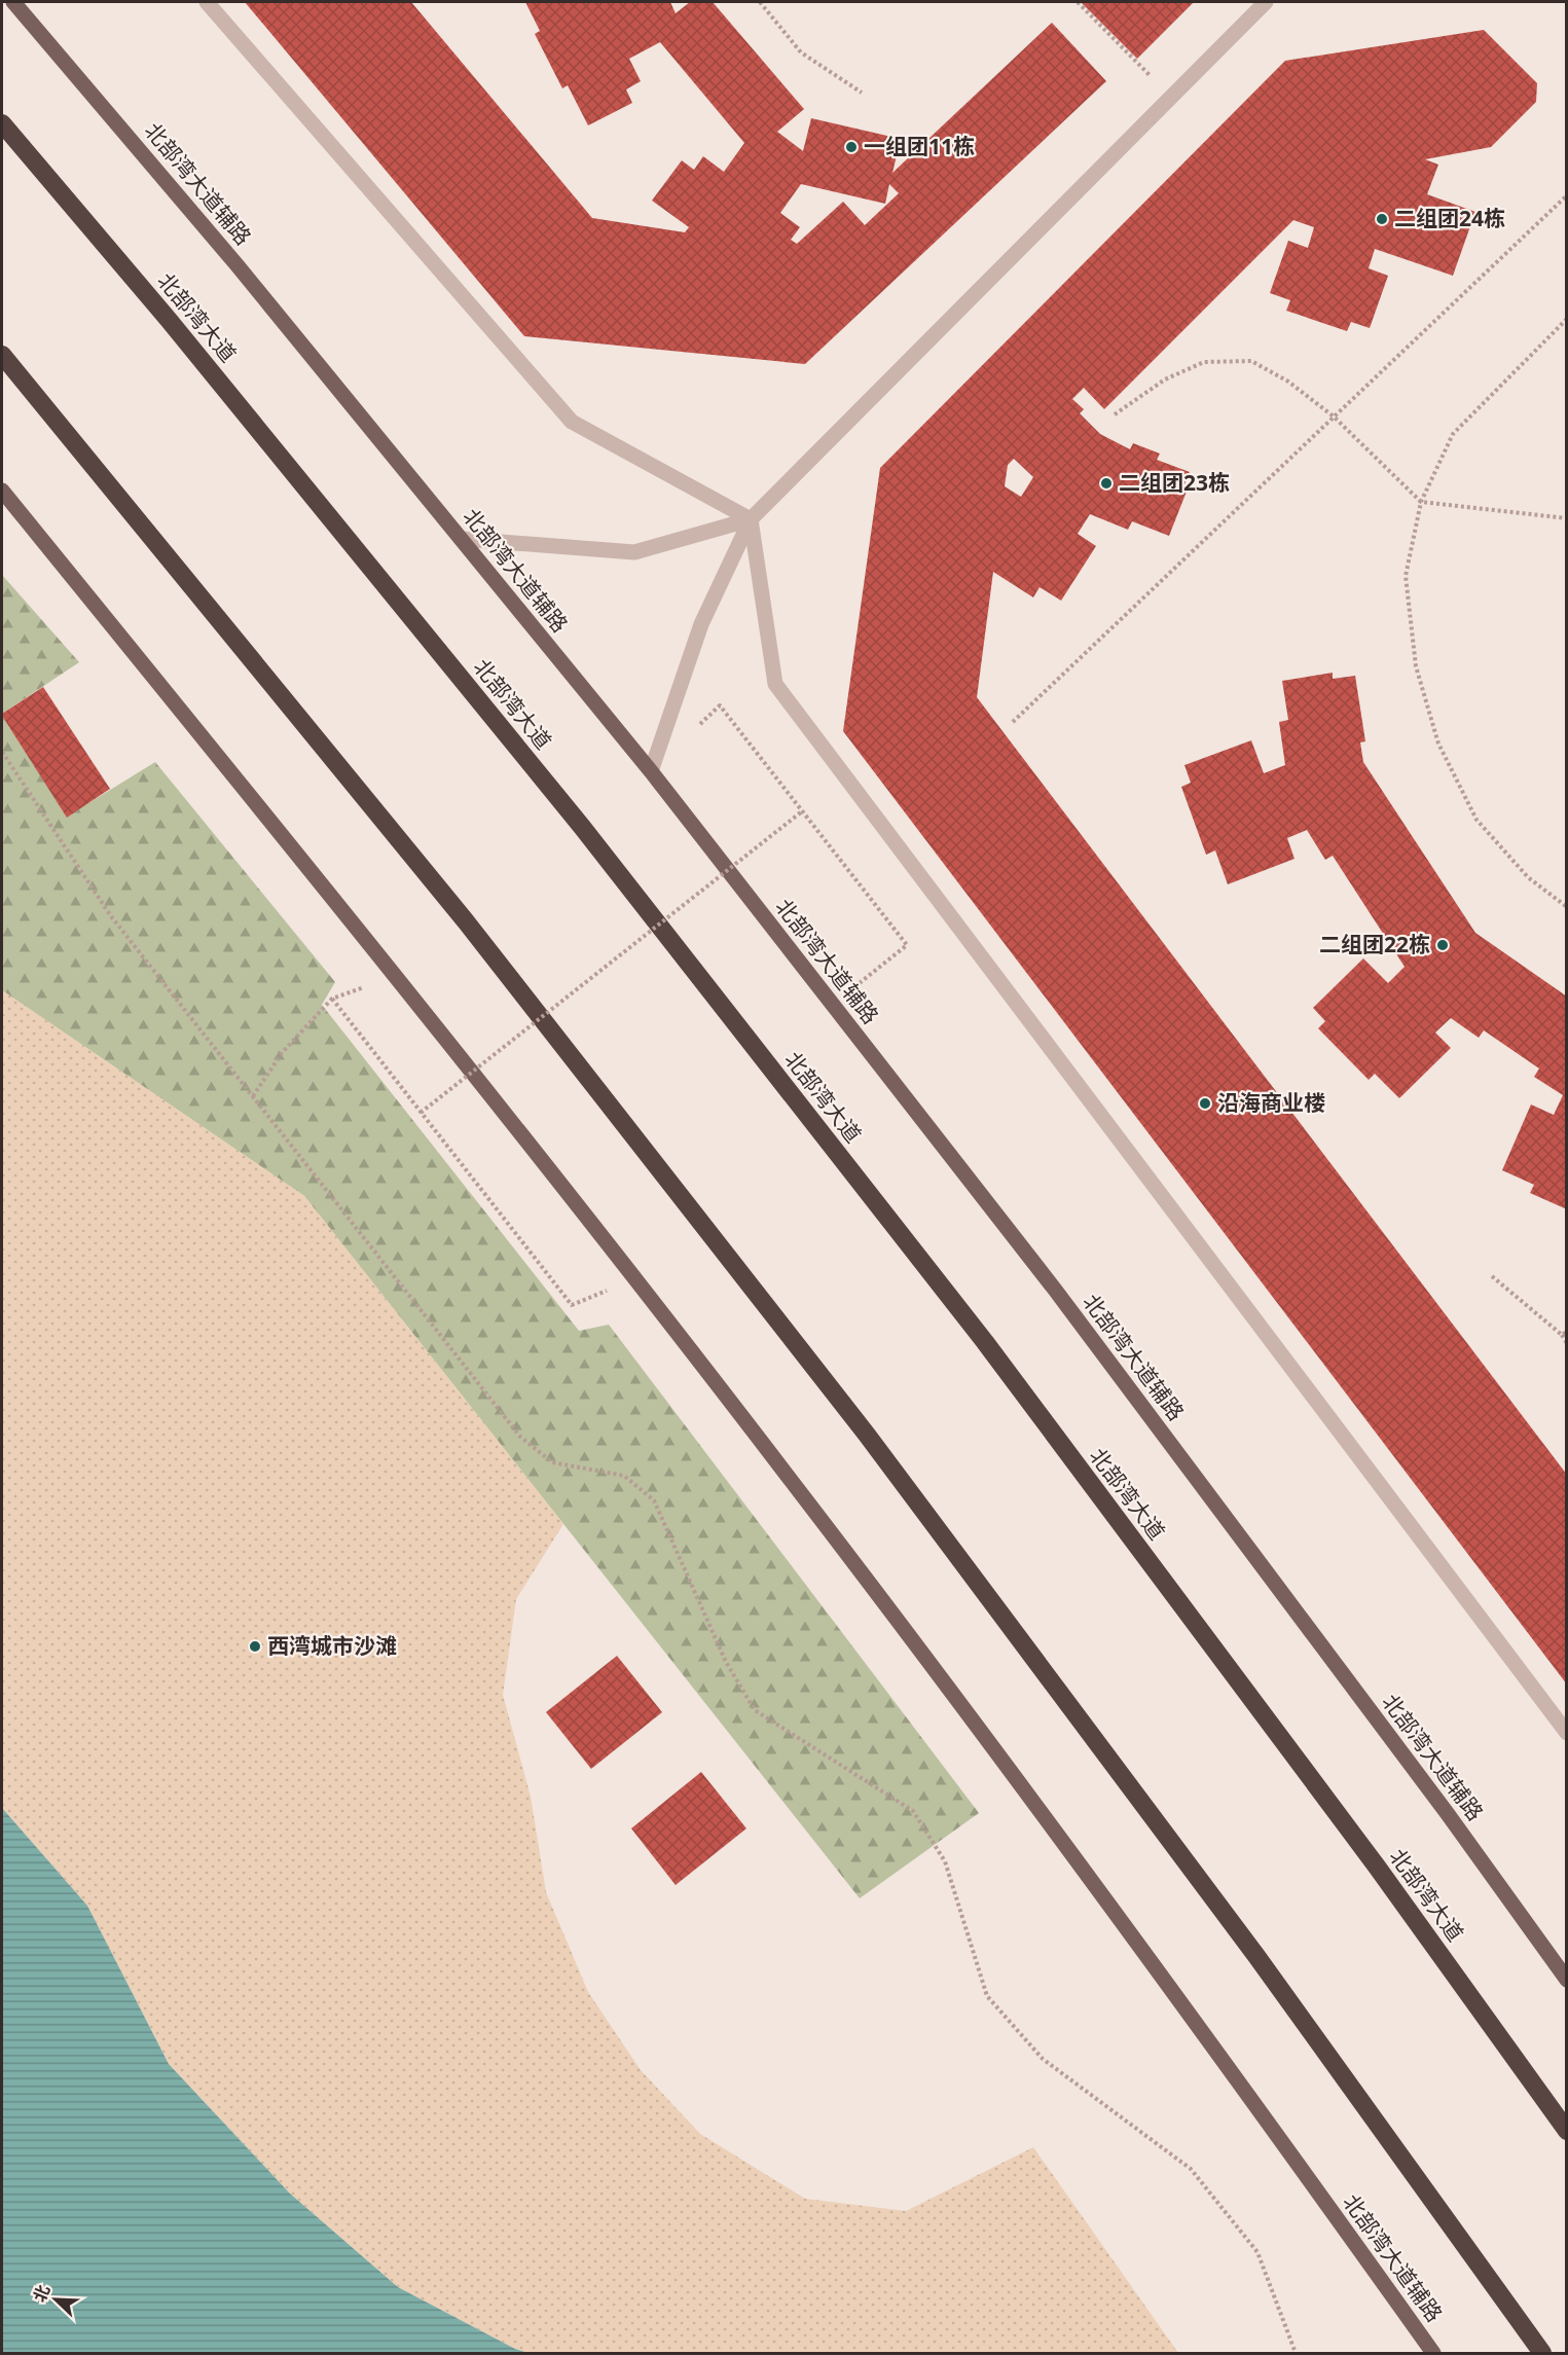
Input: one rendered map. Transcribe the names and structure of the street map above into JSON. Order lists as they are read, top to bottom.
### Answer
{
  "streets": {
    "highway": ["北部湾大道"],
    "main road": ["北部湾大道辅路"]
  },
  "places": [
    "一组团11栋",
    "二组团24栋",
    "二组团23栋",
    "二组团22栋",
    "沿海商业楼",
    "西湾城市沙滩"
  ],
  "north": "top left"
}
